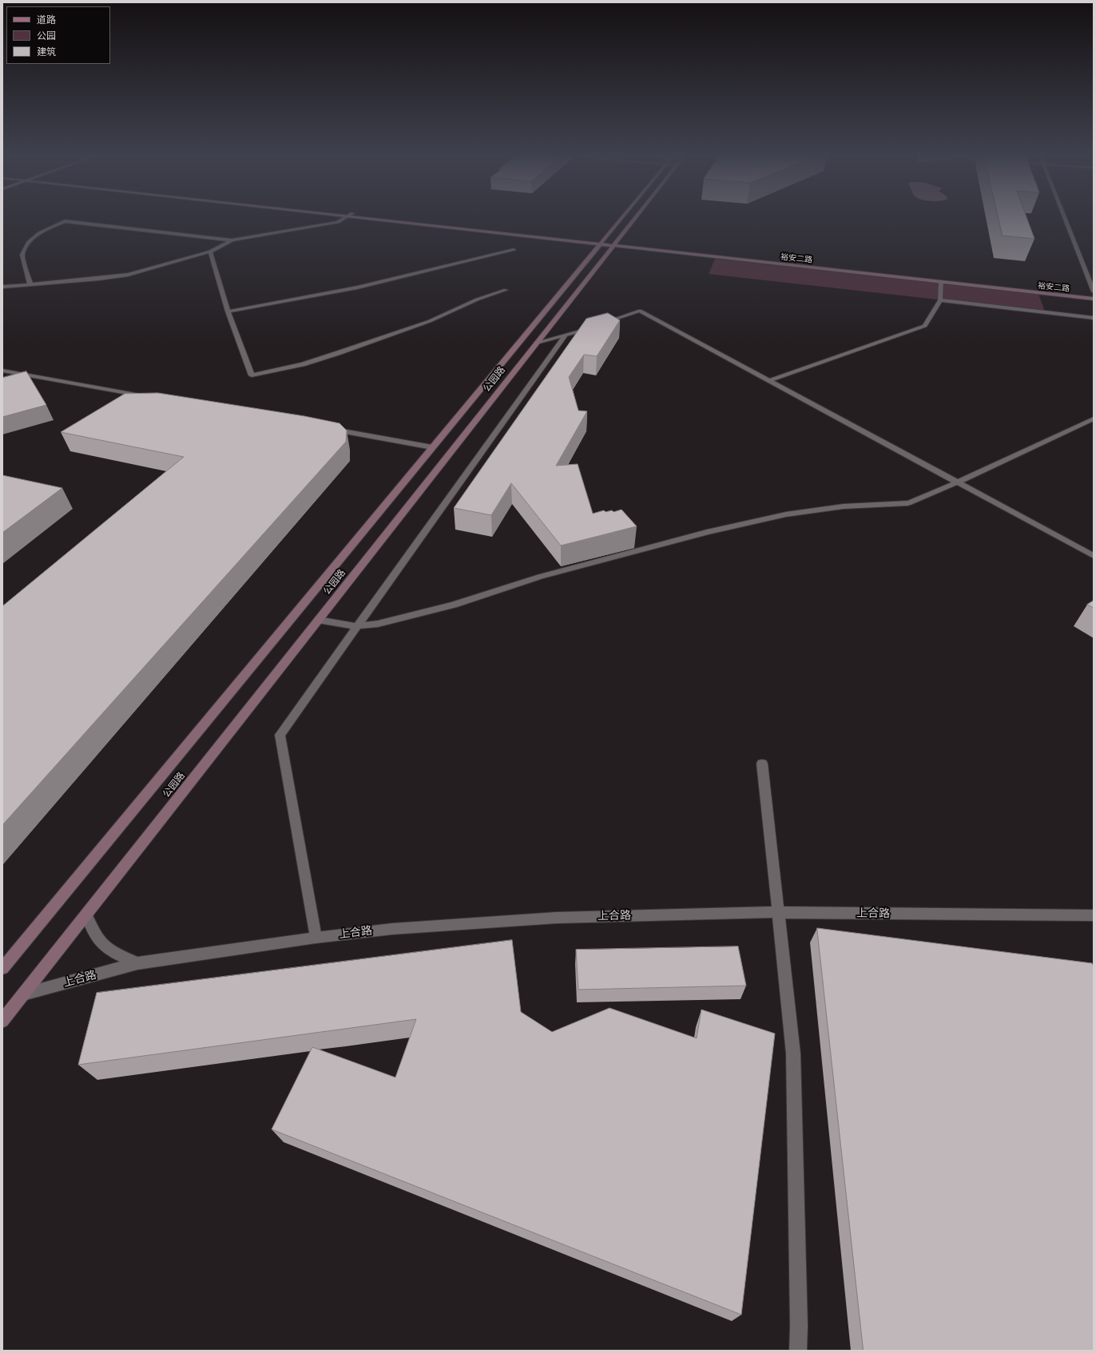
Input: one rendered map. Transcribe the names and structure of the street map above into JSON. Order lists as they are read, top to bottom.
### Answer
{
  "streets": {
    "main road": ["裕安二路", "公园路"],
    "street": ["上合路"]
  },
  "crossings": [
    ["裕安二路", "公园路"],
    ["公园路", "上合路"]
  ],
  "legend": ["道路", "公园", "建筑"]
}
